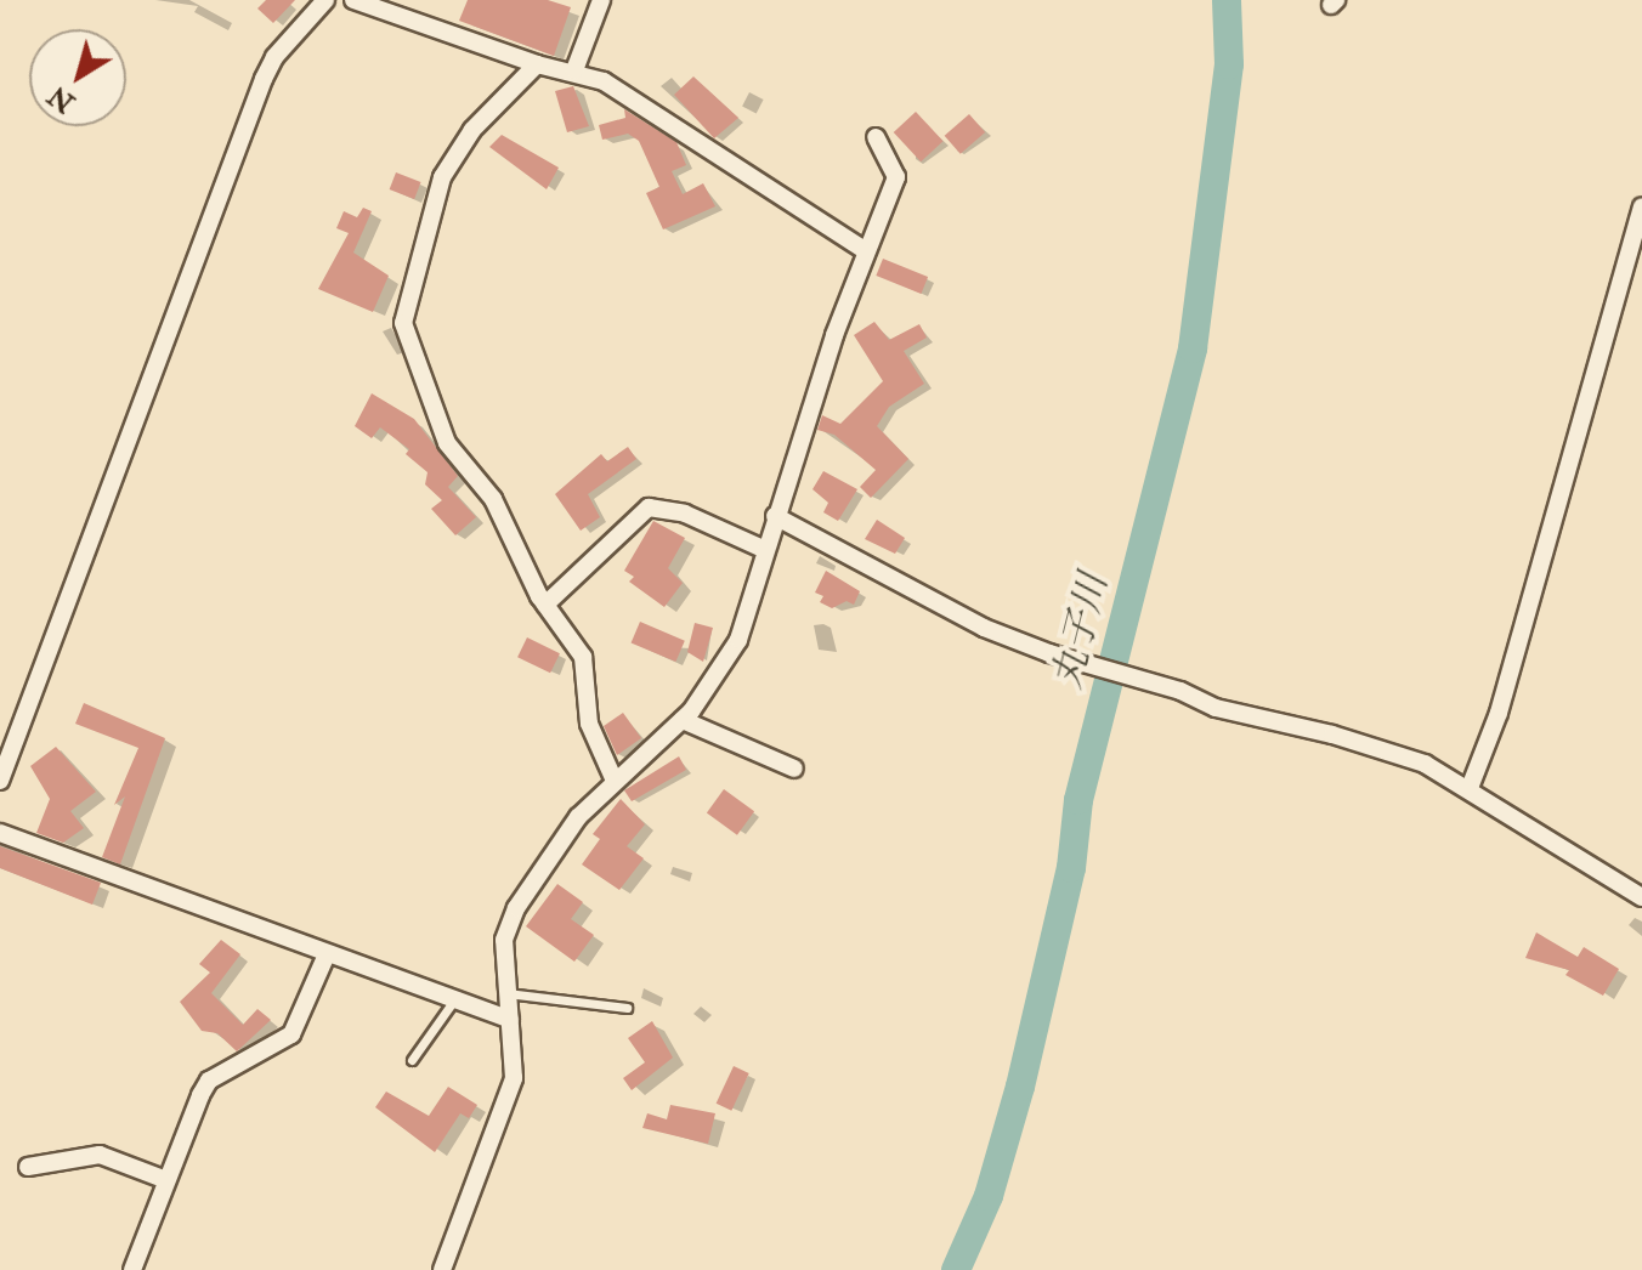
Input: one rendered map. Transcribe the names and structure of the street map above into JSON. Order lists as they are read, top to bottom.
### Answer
{
  "water": ["丸子川"],
  "north": "bottom left"
}
